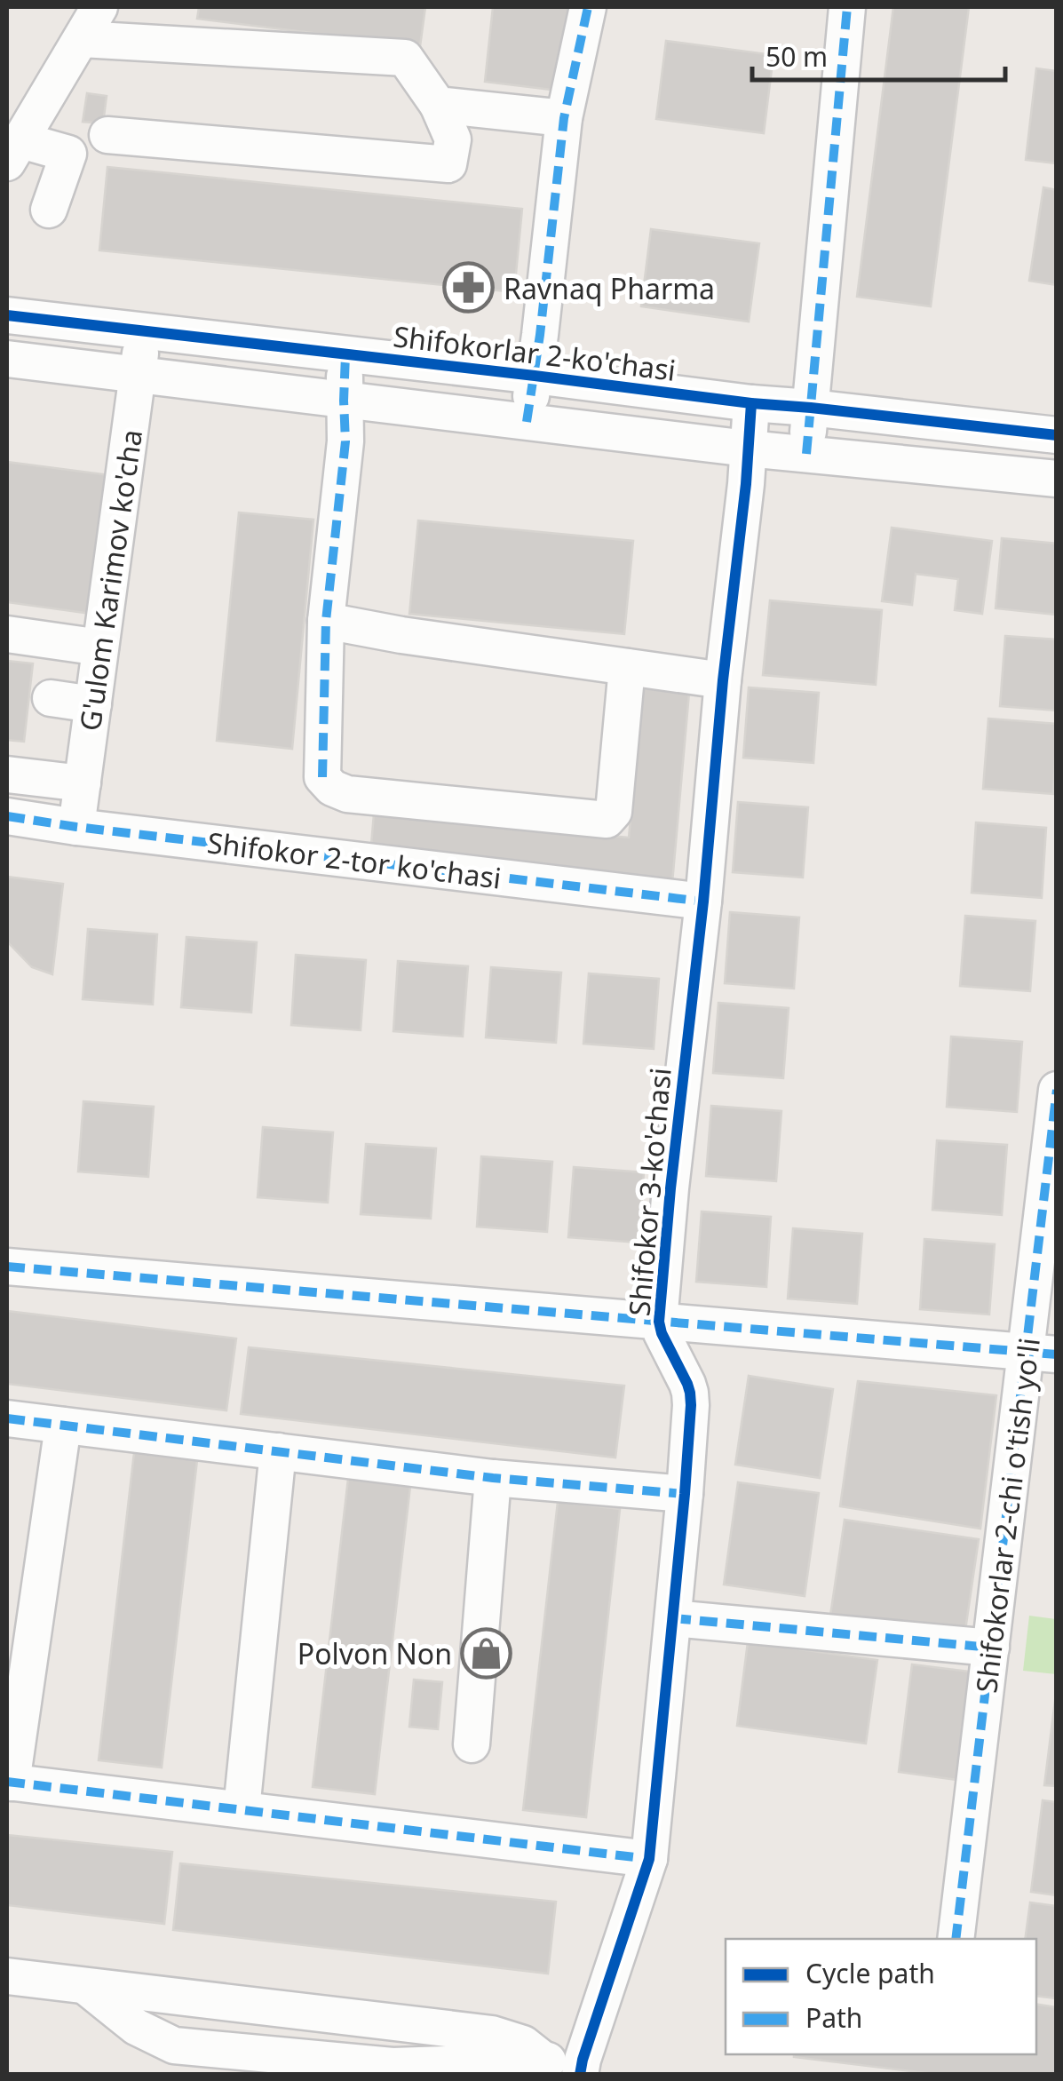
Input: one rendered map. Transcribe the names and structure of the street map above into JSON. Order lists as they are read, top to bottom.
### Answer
{
  "streets": {
    "street": [
      "Shifokorlar 2-ko'chasi",
      "G'ulom Karimov ko'cha",
      "Shifokor 2-tor ko'chasi",
      "Shifokor 3-ko'chasi",
      "Shifokorlar 2-chi o'tish yo'li"
    ]
  },
  "crossings": [
    ["Shifokorlar 2-ko'chasi", "G'ulom Karimov ko'cha"],
    ["Shifokorlar 2-ko'chasi", "Shifokor 3-ko'chasi"],
    ["G'ulom Karimov ko'cha", "Shifokor 2-tor ko'chasi"],
    ["Shifokor 2-tor ko'chasi", "Shifokor 3-ko'chasi"]
  ],
  "places": {
    "pharmacy": ["Ravnaq Pharma"],
    "shop": ["Polvon Non"]
  },
  "legend": ["Cycle path", "Path"],
  "scale_bar": "50 m"
}
